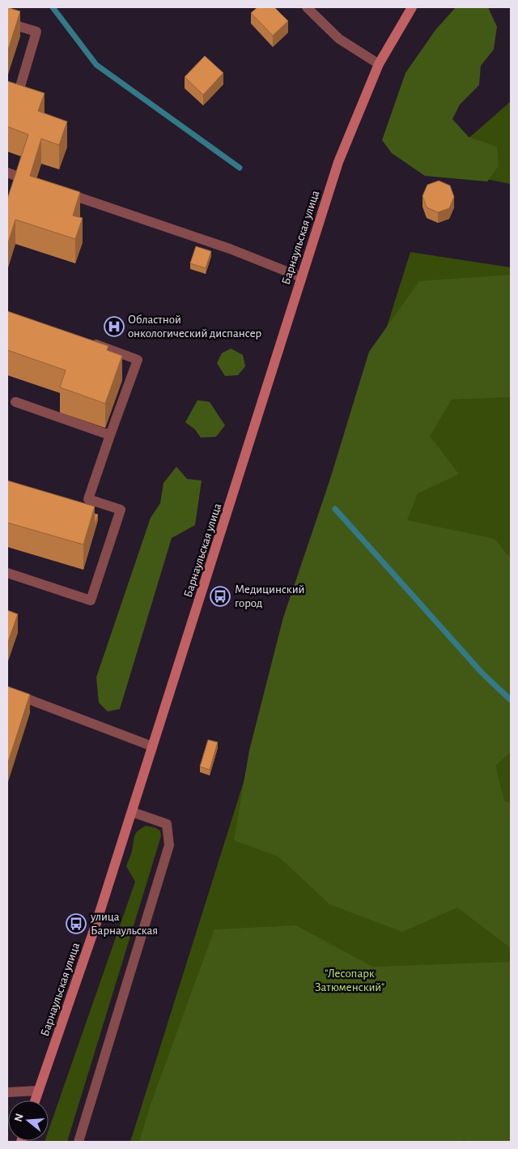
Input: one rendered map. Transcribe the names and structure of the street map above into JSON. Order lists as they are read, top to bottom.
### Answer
{
  "streets": {
    "street": ["Барнаульская улица"]
  },
  "parks": ["\"Лесопарк Затюменский\""],
  "places": {
    "hospital": ["Областной онкологический диспансер"],
    "bus stop": ["Медицинский город", "улица Барнаульская"]
  },
  "north": "left"
}
